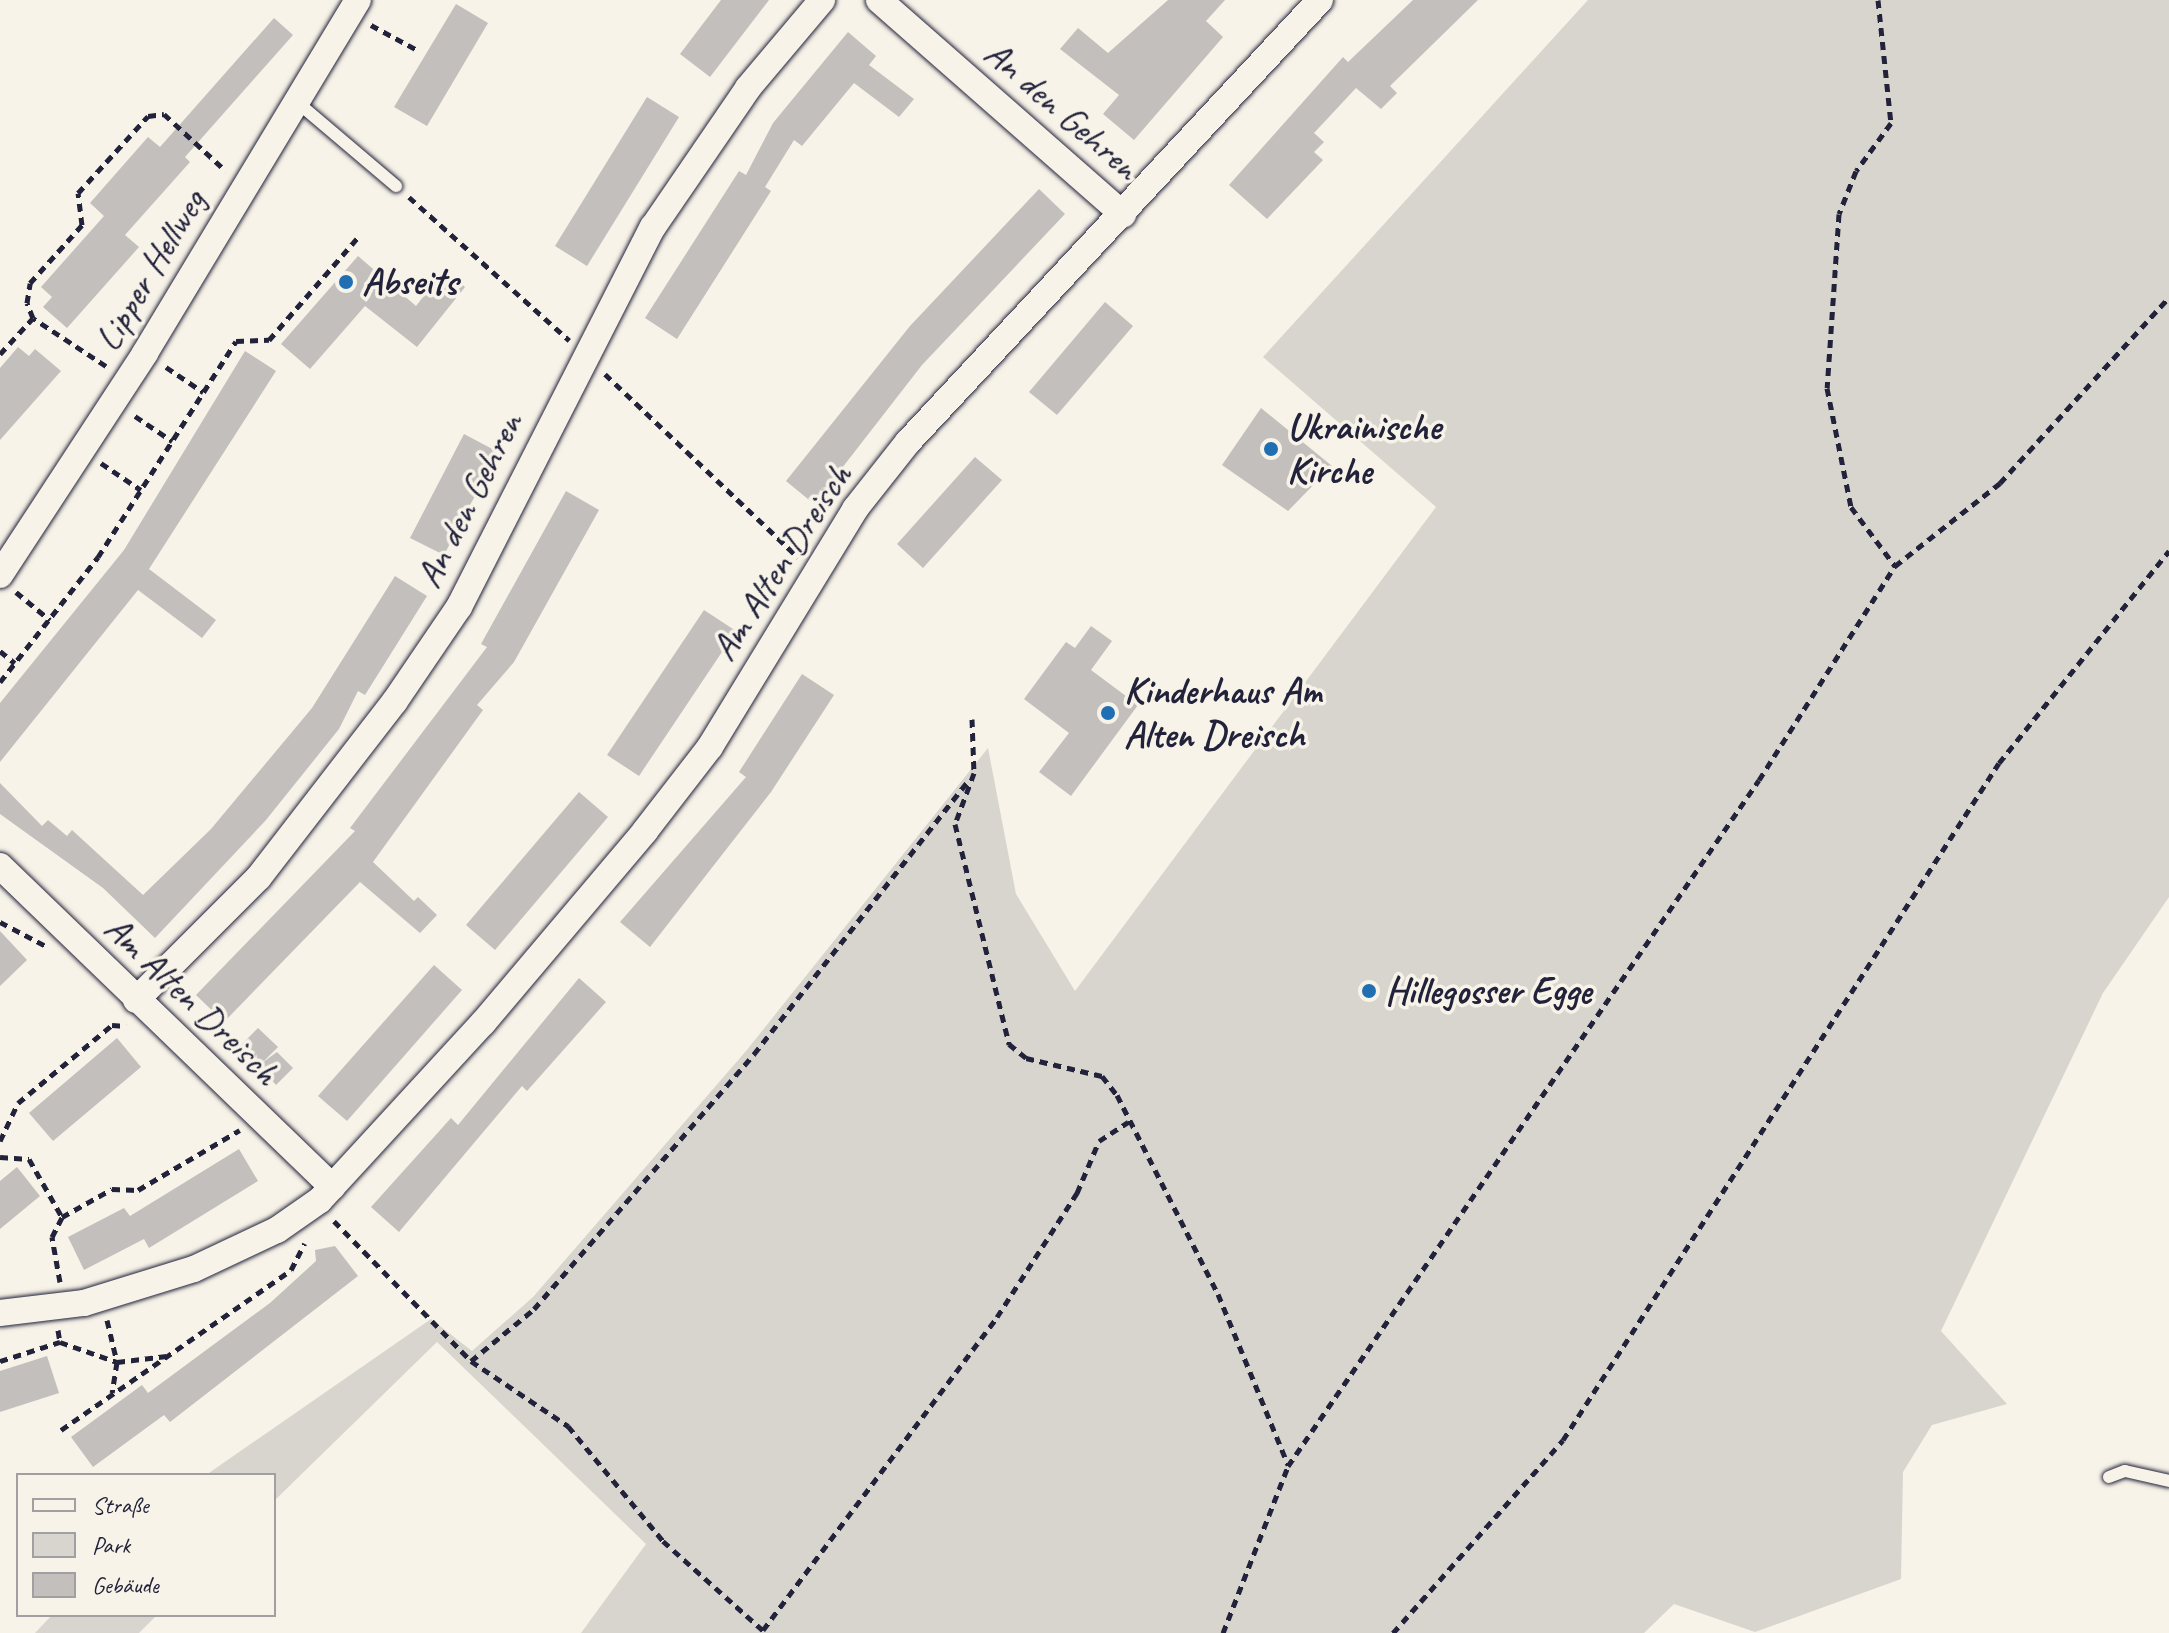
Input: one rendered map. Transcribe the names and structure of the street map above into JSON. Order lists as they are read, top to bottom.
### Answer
{
  "streets": {
    "street": ["An den Gehren", "Lipper Hellweg", "Am Alten Dreisch"]
  },
  "crossings": [
    ["An den Gehren", "Am Alten Dreisch"]
  ],
  "places": [
    "Abseits",
    "Ukrainische Kirche",
    "Kinderhaus Am Alten Dreisch",
    "Hillegosser Egge"
  ],
  "legend": ["Straße", "Park", "Gebäude"]
}
